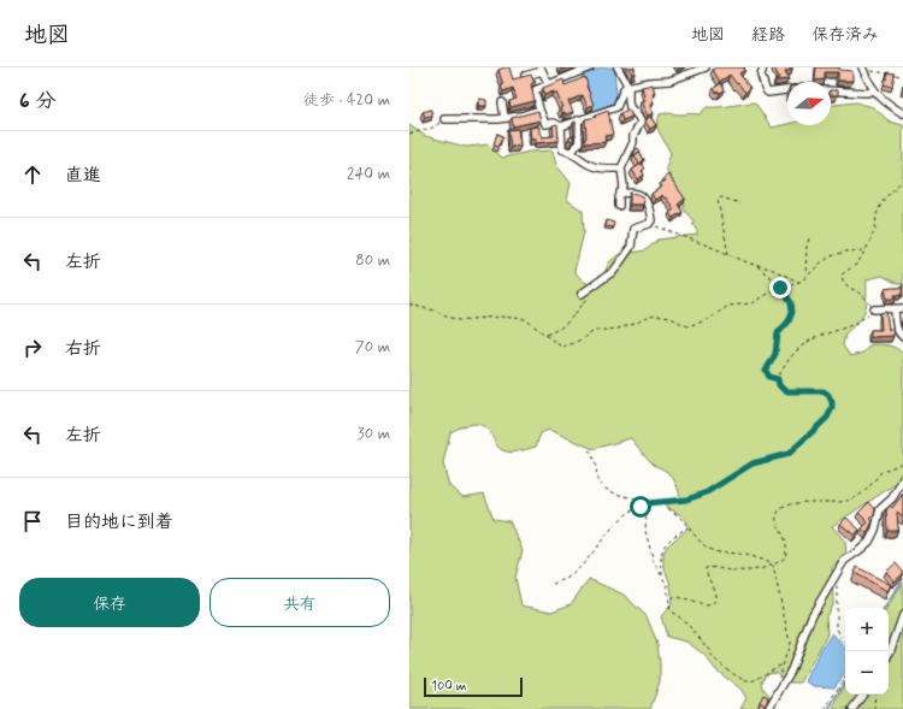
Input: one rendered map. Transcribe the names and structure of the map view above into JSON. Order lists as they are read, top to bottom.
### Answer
{
  "scale_bar": "100 m",
  "north": "right",
  "page": {
    "header": "地図",
    "nav": ["地図", "経路", "保存済み"],
    "heading": ["6 分", "徒歩 · 420 m"],
    "list": [
      ["直進", "240 m"],
      ["左折", "80 m"],
      ["右折", "70 m"],
      ["左折", "30 m"],
      "目的地に到着"
    ],
    "buttons": ["保存", "共有"],
    "map_buttons": ["+", "−"],
    "scale": "100 m"
  }
}
